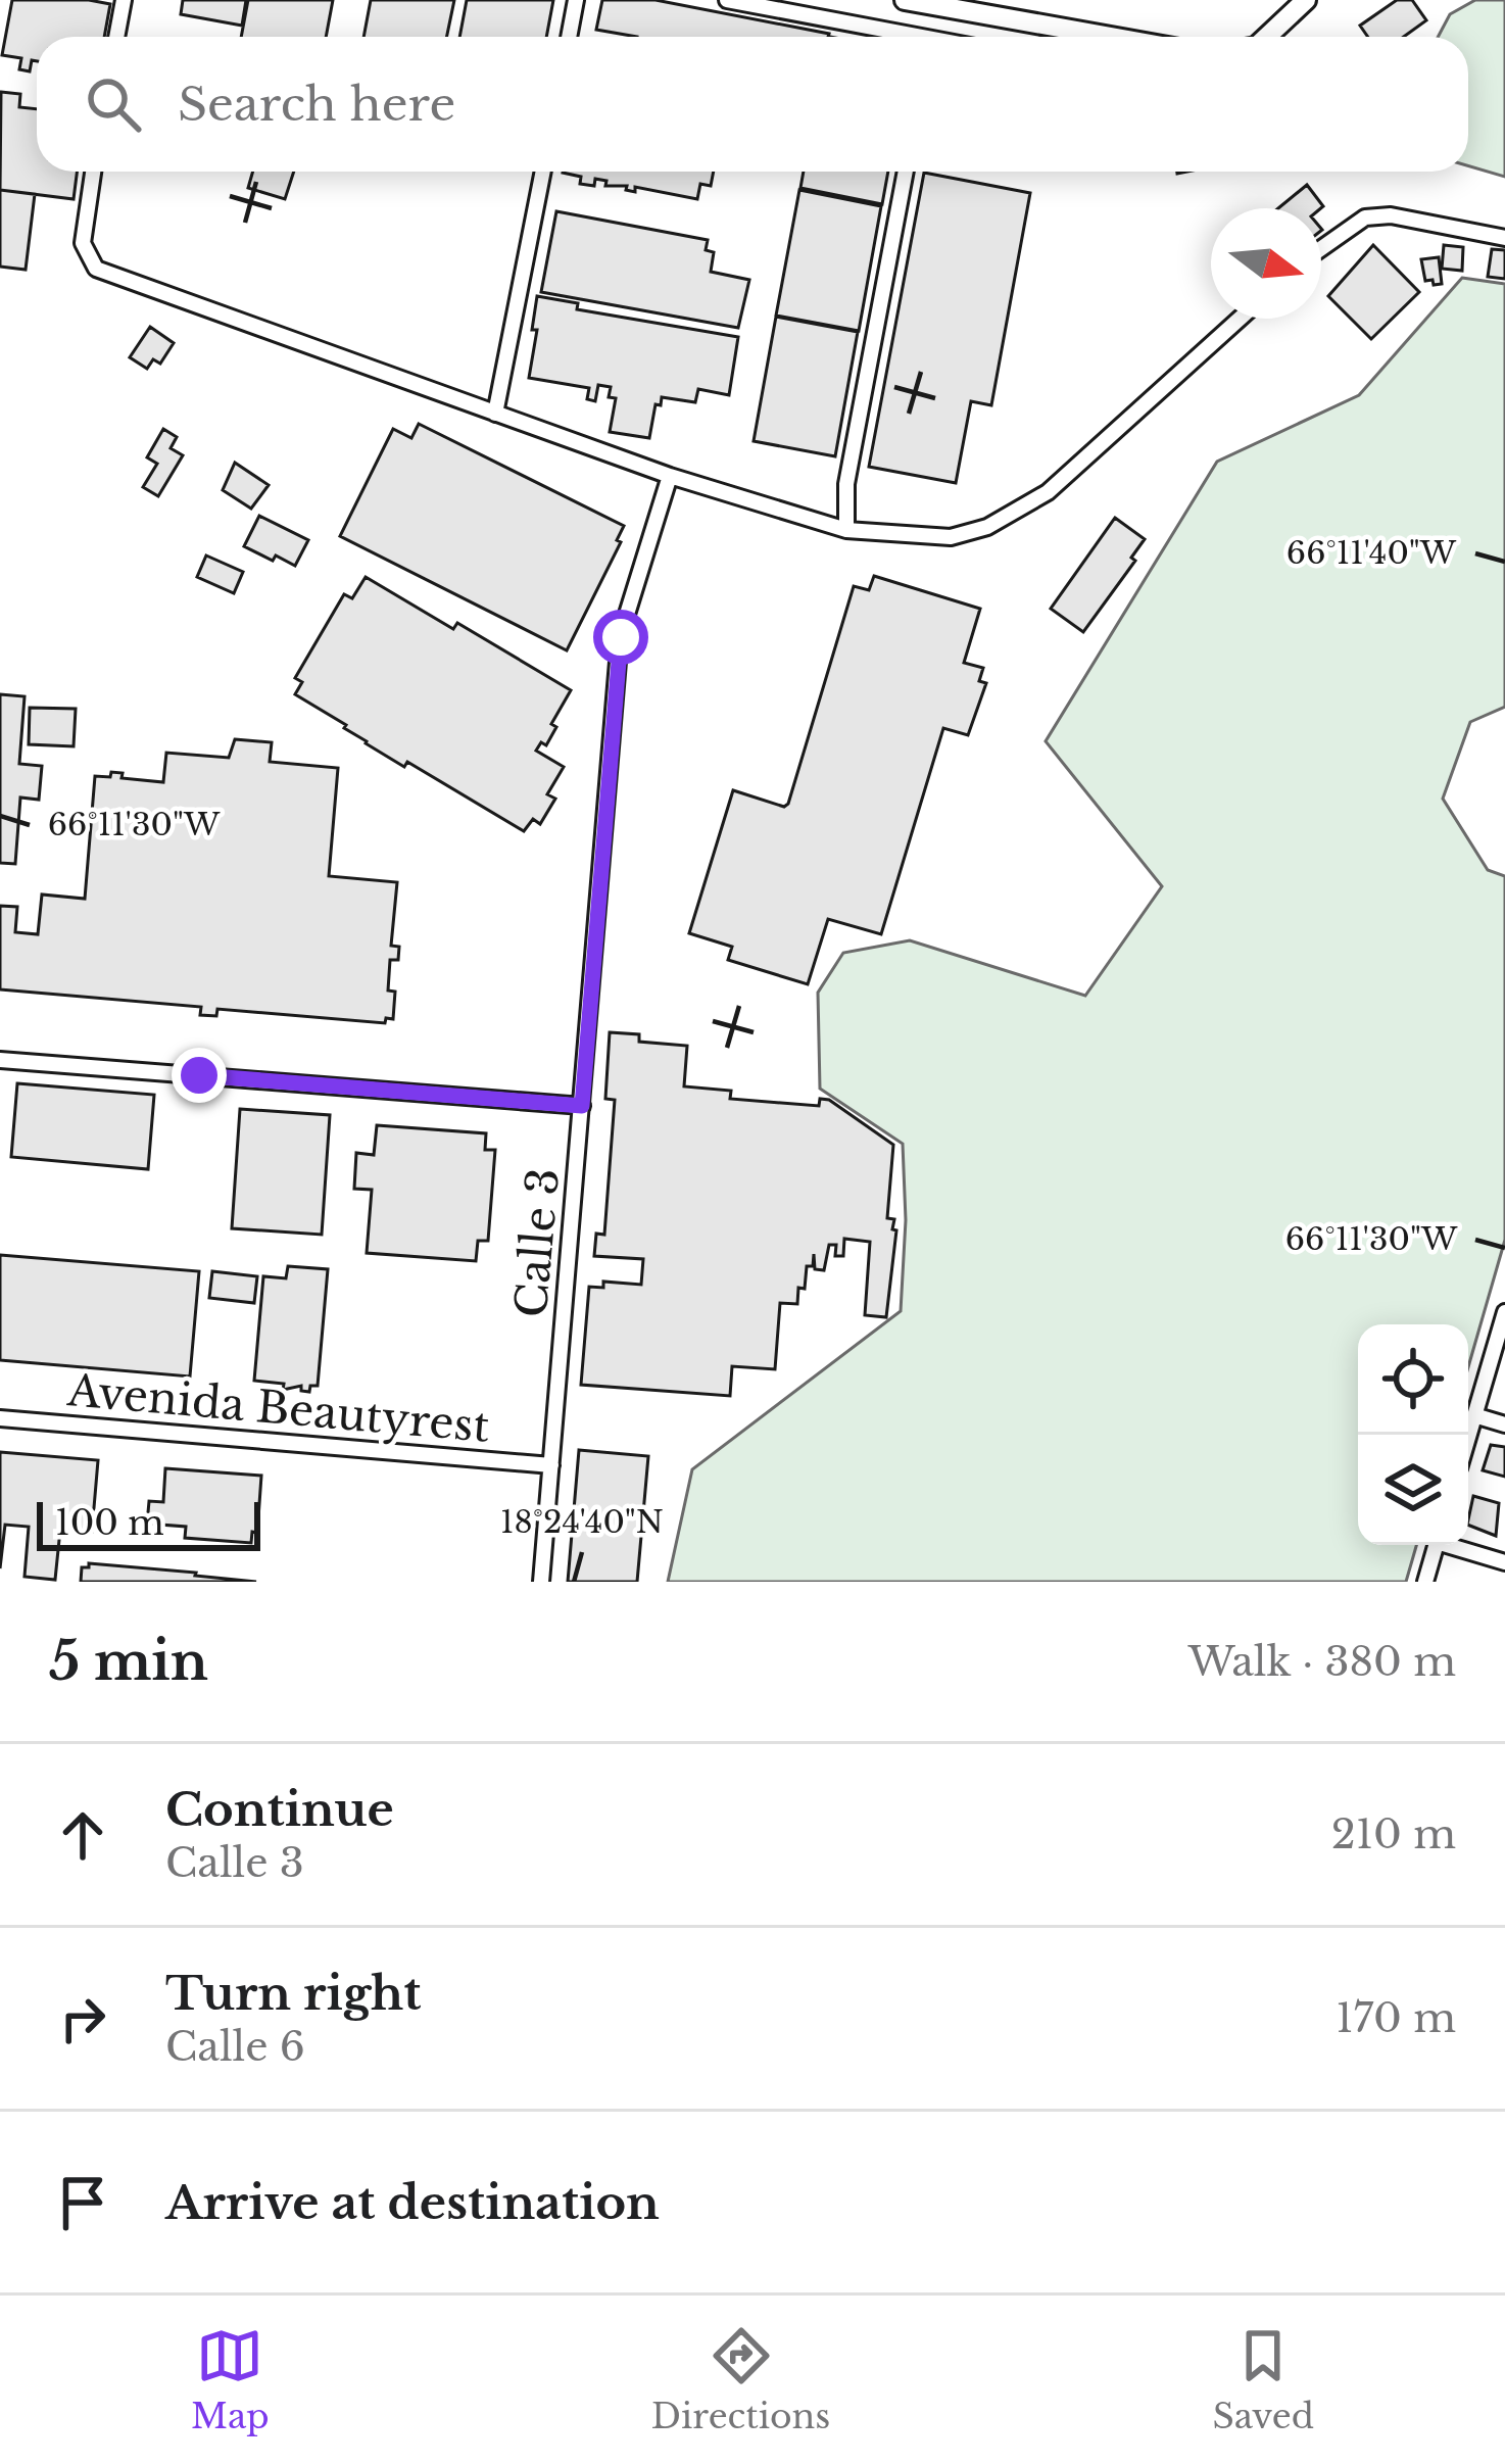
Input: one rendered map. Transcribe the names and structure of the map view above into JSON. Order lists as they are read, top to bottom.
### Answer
{
  "streets": {
    "street": ["Calle 3", "Avenida Beautyrest"]
  },
  "crossings": [
    ["Calle 3", "Avenida Beautyrest"]
  ],
  "scale_bar": "100 m",
  "north": "right",
  "page": {
    "search": "Search here",
    "scale": "100 m",
    "heading": ["5 min", "Walk · 380 m"],
    "list": [
      ["Continue", "Calle 3", "210 m"],
      ["Turn right", "Calle 6", "170 m"],
      "Arrive at destination"
    ],
    "nav": ["Map", "Directions", "Saved"]
  },
  "coordinates": ["66°11'40\"W", "66°11'30\"W", "18°24'40\"N"]
}
